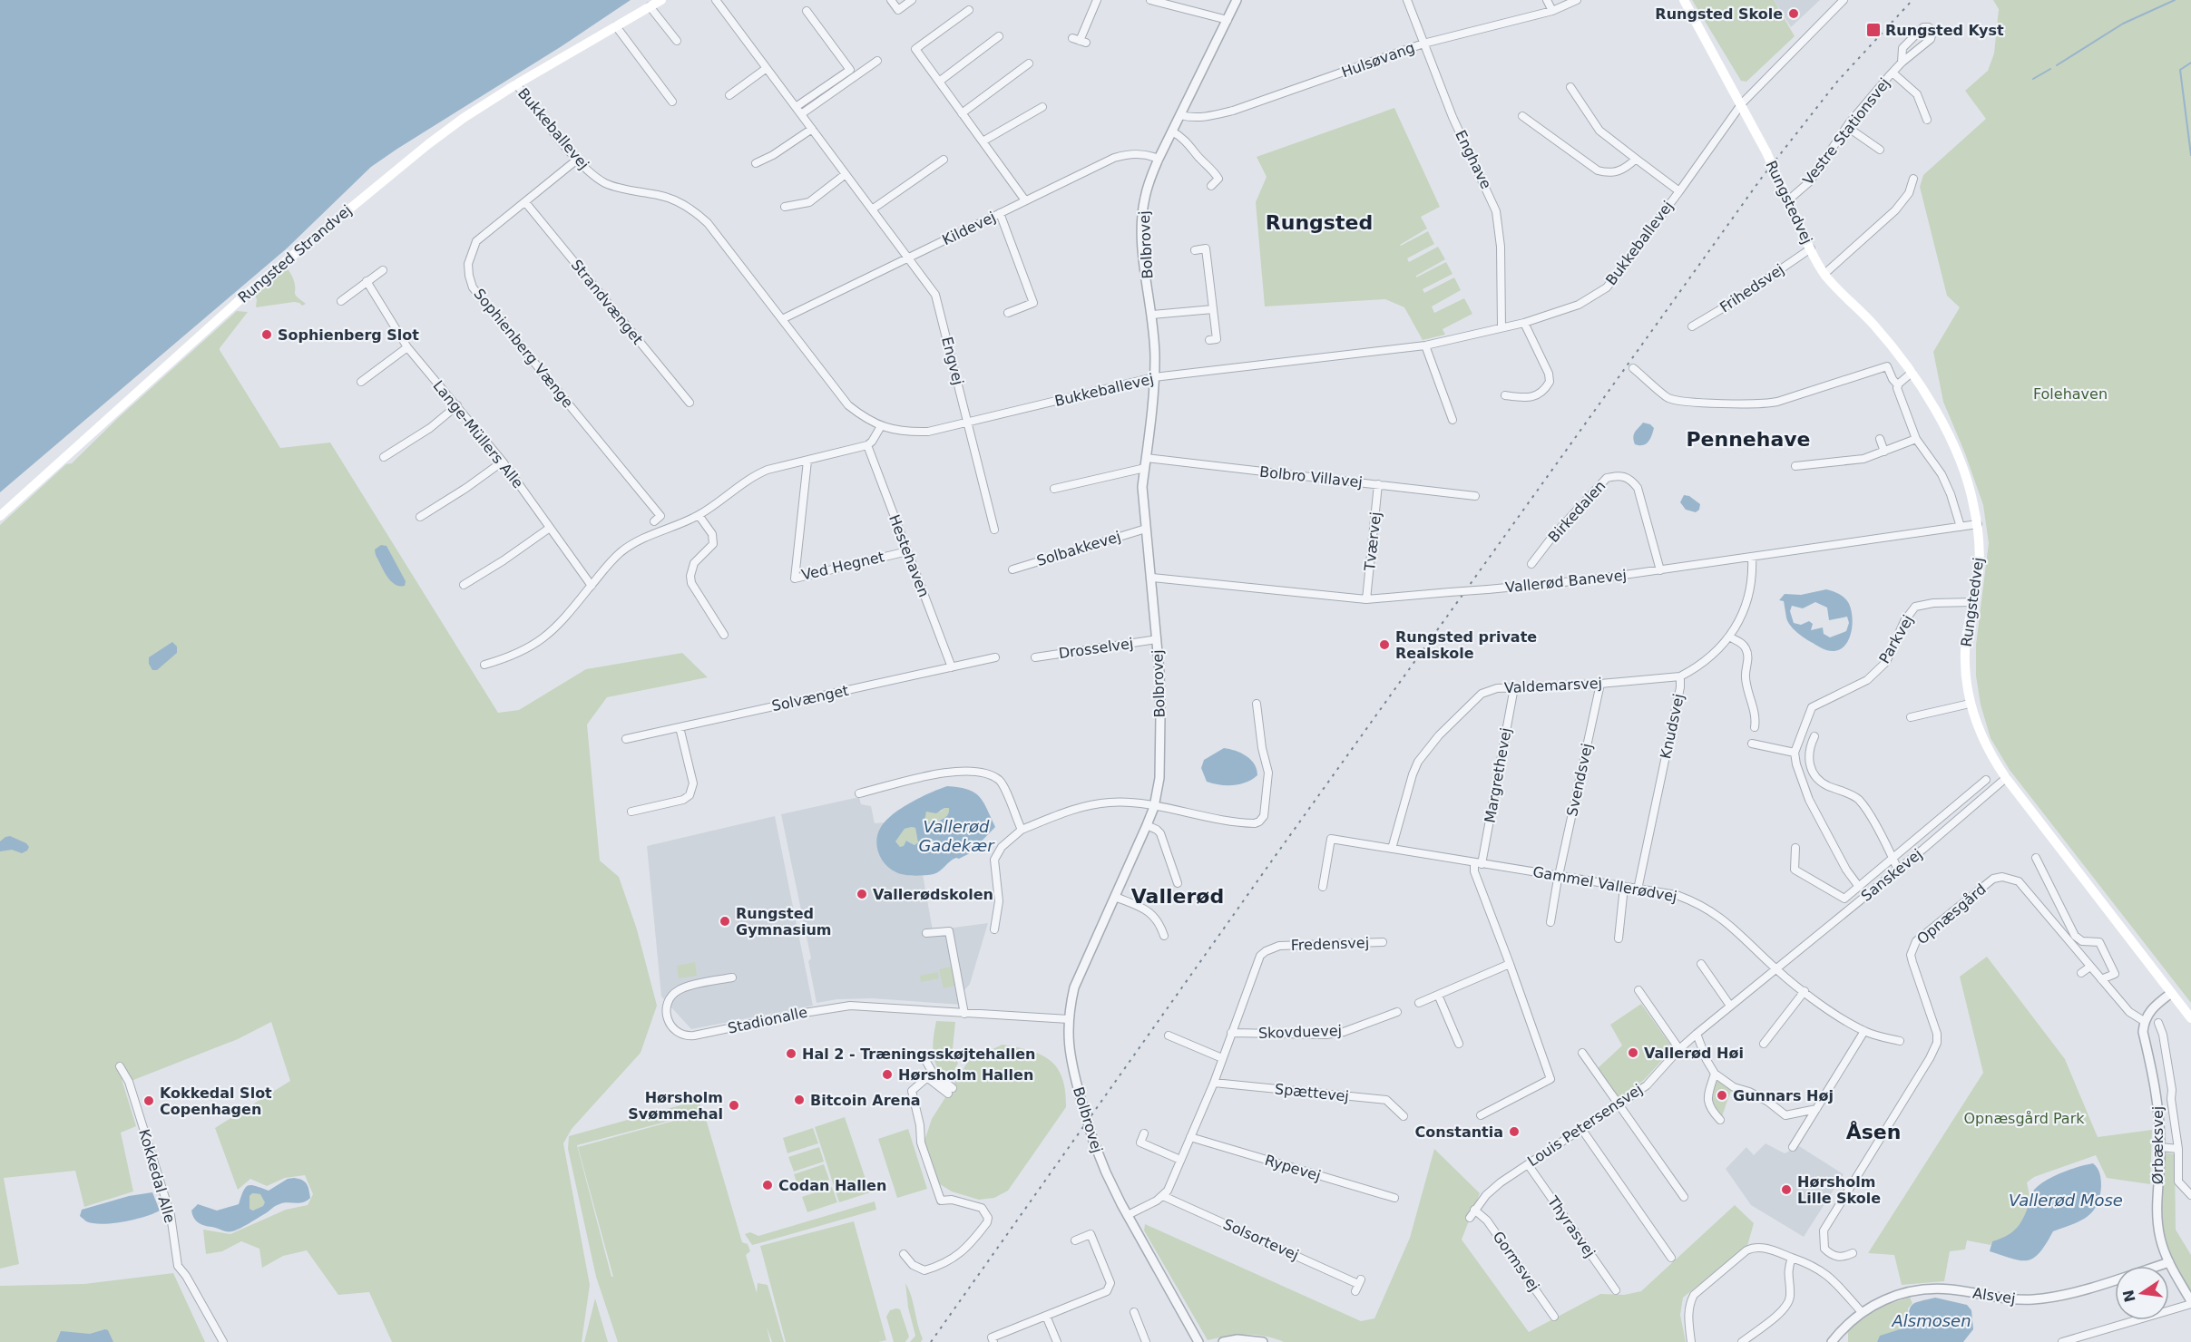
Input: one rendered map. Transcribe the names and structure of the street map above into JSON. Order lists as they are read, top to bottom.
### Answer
{
  "streets": {
    "main road": ["Rungstedvej", "Rungsted Strandvej"],
    "street": [
      "Hulsøvang",
      "Bukkeballevej",
      "Vestre Stationsvej",
      "Enghave",
      "Kildevej",
      "Bolbrovej",
      "Frihedsvej",
      "Strandvænget",
      "Sophienberg Vænge",
      "Engvej",
      "Lange-Müllers Alle",
      "Bolbro Villavej",
      "Birkedalen",
      "Tværvej",
      "Solbakkevej",
      "Hestehaven",
      "Ved Hegnet",
      "Vallerød Banevej",
      "Parkvej",
      "Drosselvej",
      "Valdemarsvej",
      "Solvænget",
      "Knudsvej",
      "Margrethevej",
      "Svendsvej",
      "Sanskevej",
      "Gammel Vallerødvej",
      "Opnæsgård",
      "Fredensvej",
      "Stadionalle",
      "Skovduevej",
      "Spættevej",
      "Louis Petersensvej",
      "Ørbæksvej",
      "Rypevej",
      "Kokkedal Alle",
      "Thyrasvej",
      "Solsortevej",
      "Gormsvej",
      "Alsvej"
    ]
  },
  "crossings": [
    ["Hulsøvang", "Enghave"],
    ["Hulsøvang", "Bolbrovej"],
    ["Bukkeballevej", "Enghave"],
    ["Bukkeballevej", "Rungstedvej"],
    ["Bukkeballevej", "Kildevej"],
    ["Bukkeballevej", "Bolbrovej"],
    ["Bukkeballevej", "Rungsted Strandvej"],
    ["Bukkeballevej", "Sophienberg Vænge"],
    ["Bukkeballevej", "Engvej"],
    ["Vestre Stationsvej", "Rungstedvej"],
    ["Rungstedvej", "Frihedsvej"],
    ["Rungstedvej", "Vallerød Banevej"],
    ["Rungstedvej", "Parkvej"],
    ["Rungstedvej", "Sanskevej"],
    ["Kildevej", "Bolbrovej"],
    ["Kildevej", "Engvej"],
    ["Bolbrovej", "Bolbro Villavej"],
    ["Bolbrovej", "Solbakkevej"],
    ["Bolbrovej", "Vallerød Banevej"],
    ["Bolbrovej", "Drosselvej"],
    ["Bolbrovej", "Stadionalle"],
    ["Strandvænget", "Sophienberg Vænge"],
    ["Bolbro Villavej", "Tværvej"],
    ["Birkedalen", "Vallerød Banevej"],
    ["Tværvej", "Vallerød Banevej"],
    ["Hestehaven", "Ved Hegnet"],
    ["Hestehaven", "Solvænget"],
    ["Vallerød Banevej", "Knudsvej"],
    ["Valdemarsvej", "Knudsvej"],
    ["Valdemarsvej", "Margrethevej"],
    ["Valdemarsvej", "Svendsvej"],
    ["Valdemarsvej", "Gammel Vallerødvej"],
    ["Knudsvej", "Gammel Vallerødvej"],
    ["Margrethevej", "Gammel Vallerødvej"],
    ["Svendsvej", "Gammel Vallerødvej"],
    ["Sanskevej", "Gammel Vallerødvej"],
    ["Sanskevej", "Louis Petersensvej"],
    ["Gammel Vallerødvej", "Louis Petersensvej"],
    ["Opnæsgård", "Ørbæksvej"],
    ["Fredensvej", "Skovduevej"],
    ["Fredensvej", "Spættevej"],
    ["Fredensvej", "Rypevej"],
    ["Fredensvej", "Solsortevej"],
    ["Louis Petersensvej", "Thyrasvej"],
    ["Louis Petersensvej", "Gormsvej"],
    ["Ørbæksvej", "Alsvej"]
  ],
  "districts": [
    "Rungsted",
    "Pennehave",
    "Vallerød",
    "Åsen"
  ],
  "water": ["Vallerød Gadekær", "Vallerød Mose", "Alsmosen"],
  "parks": ["Folehaven", "Opnæsgård Park"],
  "places": {
    "other": [
      "Rungsted Skole",
      "Sophienberg Slot",
      "Rungsted private Realskole",
      "Vallerødskolen",
      "Rungsted Gymnasium",
      "Vallerød Høi",
      "Hal 2 - Træningsskøjtehallen",
      "Hørsholm Hallen",
      "Gunnars Høj",
      "Bitcoin Arena",
      "Kokkedal Slot Copenhagen",
      "Hørsholm Svømmehal",
      "Constantia",
      "Codan Hallen",
      "Hørsholm Lille Skole"
    ],
    "transit": ["Rungsted Kyst"]
  },
  "north": "left"
}
